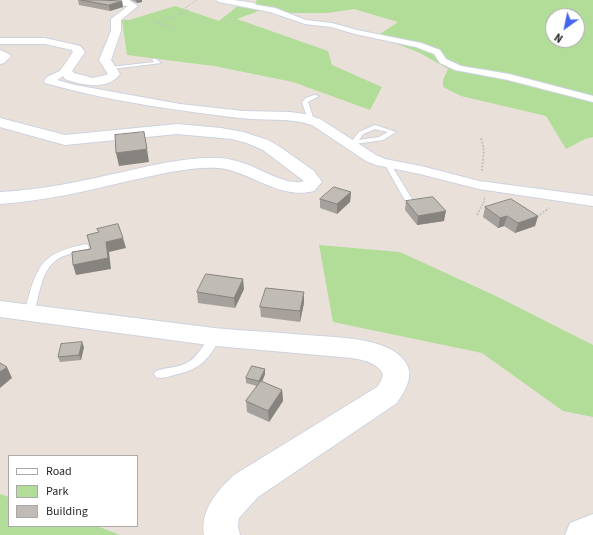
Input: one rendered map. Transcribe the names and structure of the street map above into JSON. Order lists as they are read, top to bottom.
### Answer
{
  "legend": ["Road", "Park", "Building"],
  "north": "bottom left"
}
